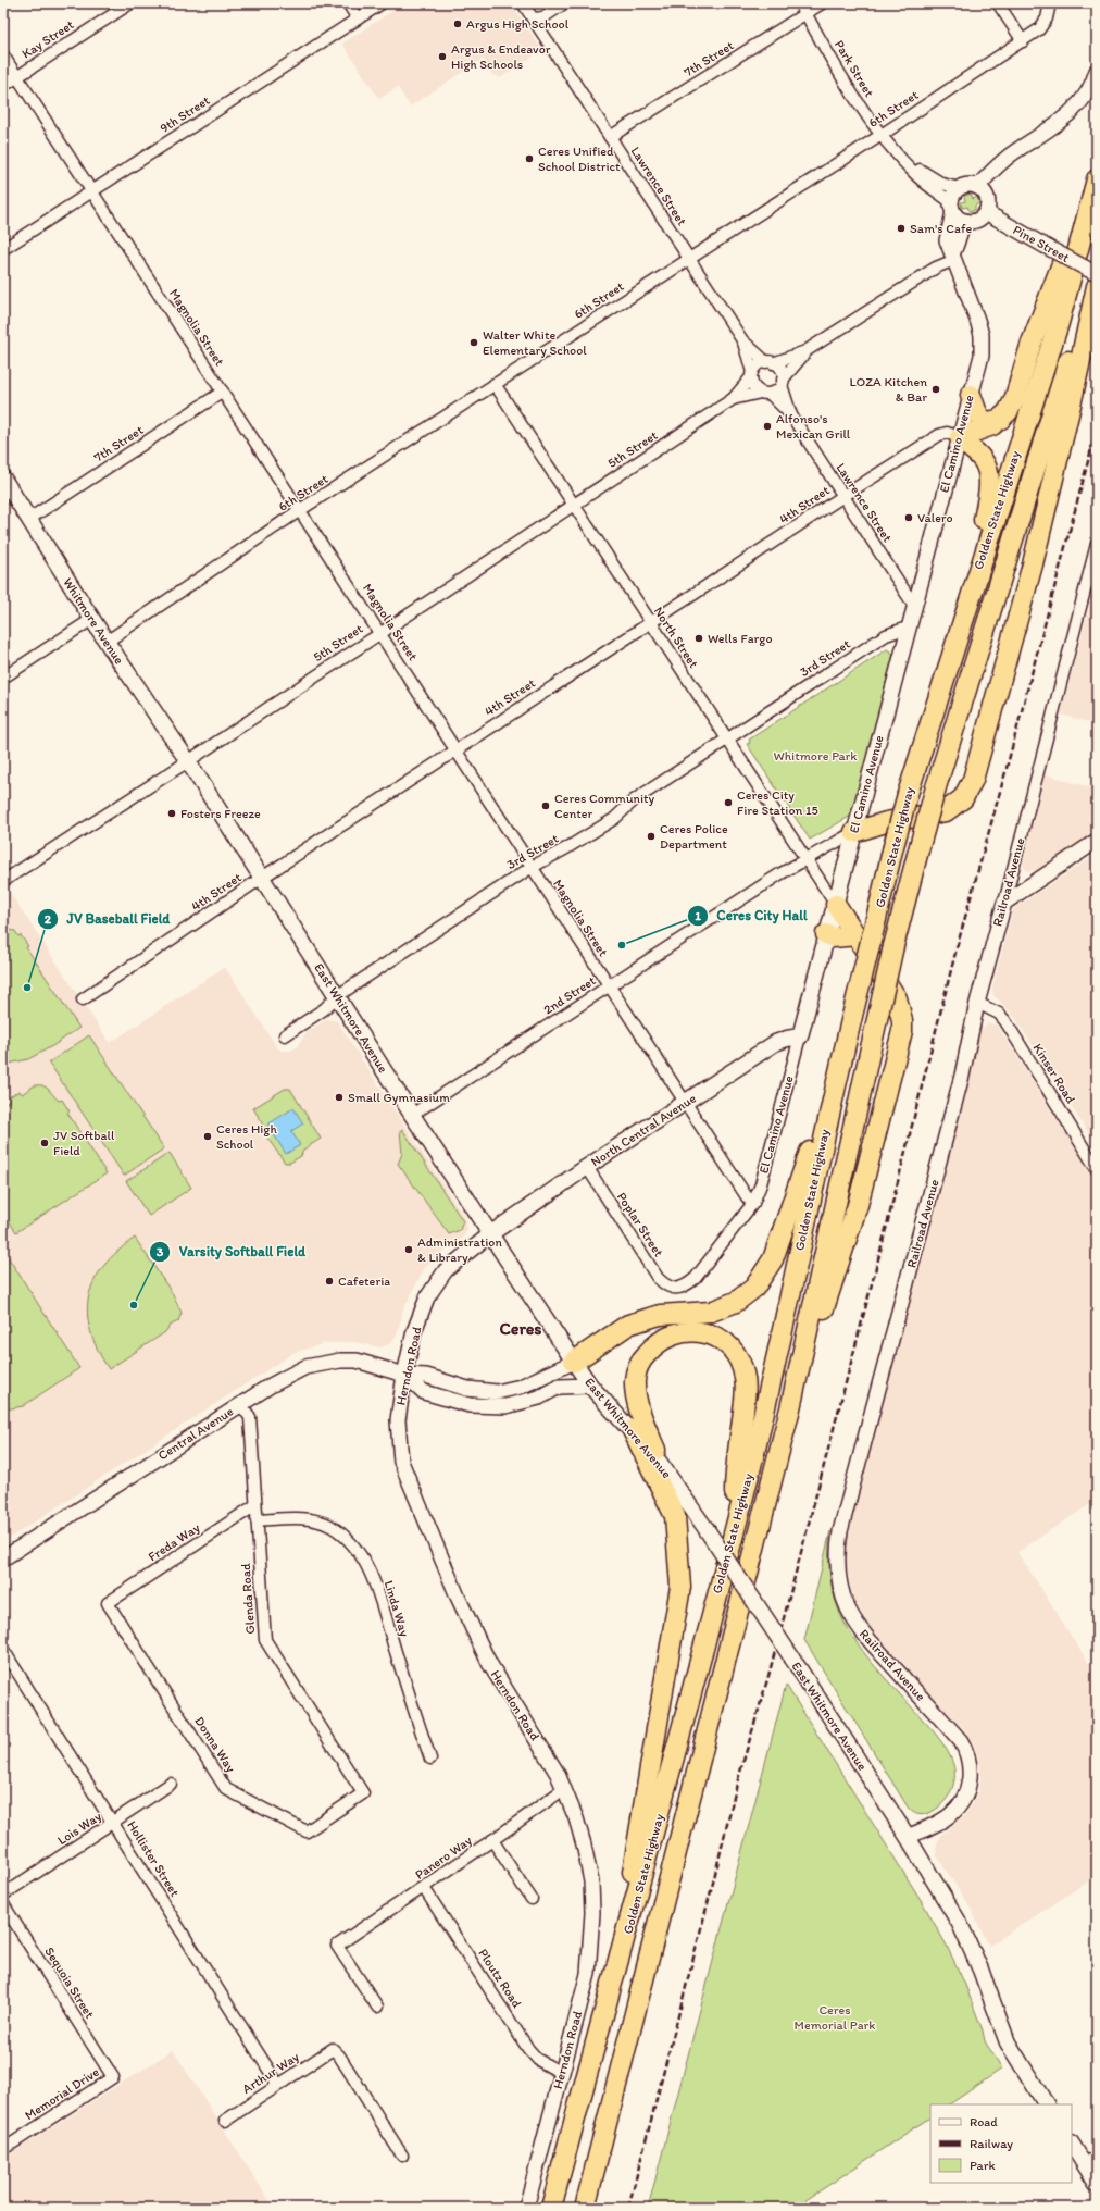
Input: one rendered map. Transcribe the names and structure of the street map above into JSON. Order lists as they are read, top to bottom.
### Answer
{
  "streets": {
    "highway": ["Golden State Highway"],
    "main road": [
      "El Camino Avenue",
      "Whitmore Avenue",
      "East Whitmore Avenue",
      "North Central Avenue"
    ],
    "street": [
      "Kay Street",
      "7th Street",
      "Park Street",
      "6th Street",
      "9th Street",
      "Lawrence Street",
      "Pine Street",
      "Magnolia Street",
      "5th Street",
      "4th Street",
      "North Street",
      "3rd Street",
      "Railroad Avenue",
      "2nd Street",
      "Kinser Road",
      "Poplar Street",
      "Herndon Road",
      "Central Avenue",
      "Freda Way",
      "Glenda Road",
      "Linda Way",
      "Donna Way",
      "Lois Way",
      "Panero Way",
      "Hollister Street",
      "Ploutz Road",
      "Sequoia Street",
      "Arthur Way",
      "Memorial Drive"
    ]
  },
  "crossings": [
    ["Kay Street", "Magnolia Street"],
    ["7th Street", "Park Street"],
    ["7th Street", "Lawrence Street"],
    ["7th Street", "Magnolia Street"],
    ["7th Street", "Whitmore Avenue"],
    ["Park Street", "6th Street"],
    ["Park Street", "Pine Street"],
    ["Park Street", "El Camino Avenue"],
    ["6th Street", "Lawrence Street"],
    ["6th Street", "Magnolia Street"],
    ["6th Street", "Whitmore Avenue"],
    ["6th Street", "North Street"],
    ["9th Street", "Magnolia Street"],
    ["Lawrence Street", "El Camino Avenue"],
    ["Lawrence Street", "5th Street"],
    ["Lawrence Street", "4th Street"],
    ["Pine Street", "El Camino Avenue"],
    ["Pine Street", "Golden State Highway"],
    ["Magnolia Street", "El Camino Avenue"],
    ["Magnolia Street", "5th Street"],
    ["Magnolia Street", "4th Street"],
    ["Magnolia Street", "3rd Street"],
    ["Magnolia Street", "2nd Street"],
    ["Magnolia Street", "North Central Avenue"],
    ["El Camino Avenue", "4th Street"],
    ["El Camino Avenue", "North Street"],
    ["El Camino Avenue", "3rd Street"],
    ["El Camino Avenue", "2nd Street"],
    ["El Camino Avenue", "North Central Avenue"],
    ["El Camino Avenue", "Poplar Street"],
    ["5th Street", "Whitmore Avenue"],
    ["5th Street", "North Street"],
    ["5th Street", "East Whitmore Avenue"],
    ["4th Street", "North Street"],
    ["4th Street", "East Whitmore Avenue"],
    ["Whitmore Avenue", "East Whitmore Avenue"],
    ["North Street", "3rd Street"],
    ["North Street", "2nd Street"],
    ["3rd Street", "East Whitmore Avenue"],
    ["Railroad Avenue", "East Whitmore Avenue"],
    ["Railroad Avenue", "Kinser Road"],
    ["2nd Street", "East Whitmore Avenue"],
    ["East Whitmore Avenue", "North Central Avenue"],
    ["East Whitmore Avenue", "Herndon Road"],
    ["North Central Avenue", "Poplar Street"],
    ["North Central Avenue", "Herndon Road"],
    ["Herndon Road", "Central Avenue"],
    ["Herndon Road", "Panero Way"],
    ["Herndon Road", "Ploutz Road"],
    ["Central Avenue", "Glenda Road"],
    ["Freda Way", "Glenda Road"],
    ["Freda Way", "Donna Way"],
    ["Glenda Road", "Linda Way"],
    ["Glenda Road", "Donna Way"],
    ["Lois Way", "Hollister Street"],
    ["Panero Way", "Ploutz Road"],
    ["Hollister Street", "Arthur Way"],
    ["Sequoia Street", "Memorial Drive"]
  ],
  "districts": ["Ceres"],
  "parks": ["Whitmore Park", "Ceres Memorial Park"],
  "places": [
    "Argus High School",
    "Argus & Endeavor High Schools",
    "Ceres Unified School District",
    "Sam's Cafe",
    "Walter White Elementary School",
    "LOZA Kitchen & Bar",
    "Alfonso's Mexican Grill",
    "Valero",
    "Wells Fargo",
    "Ceres City Fire Station 15",
    "Ceres Community Center",
    "Fosters Freeze",
    "Ceres Police Department",
    "Ceres City Hall",
    "JV Baseball Field",
    "Small Gymnasium",
    "Ceres High School",
    "JV Softball Field",
    "Administration & Library",
    "Cafeteria",
    "Varsity Softball Field"
  ],
  "legend": ["Road", "Railway", "Park"]
}
